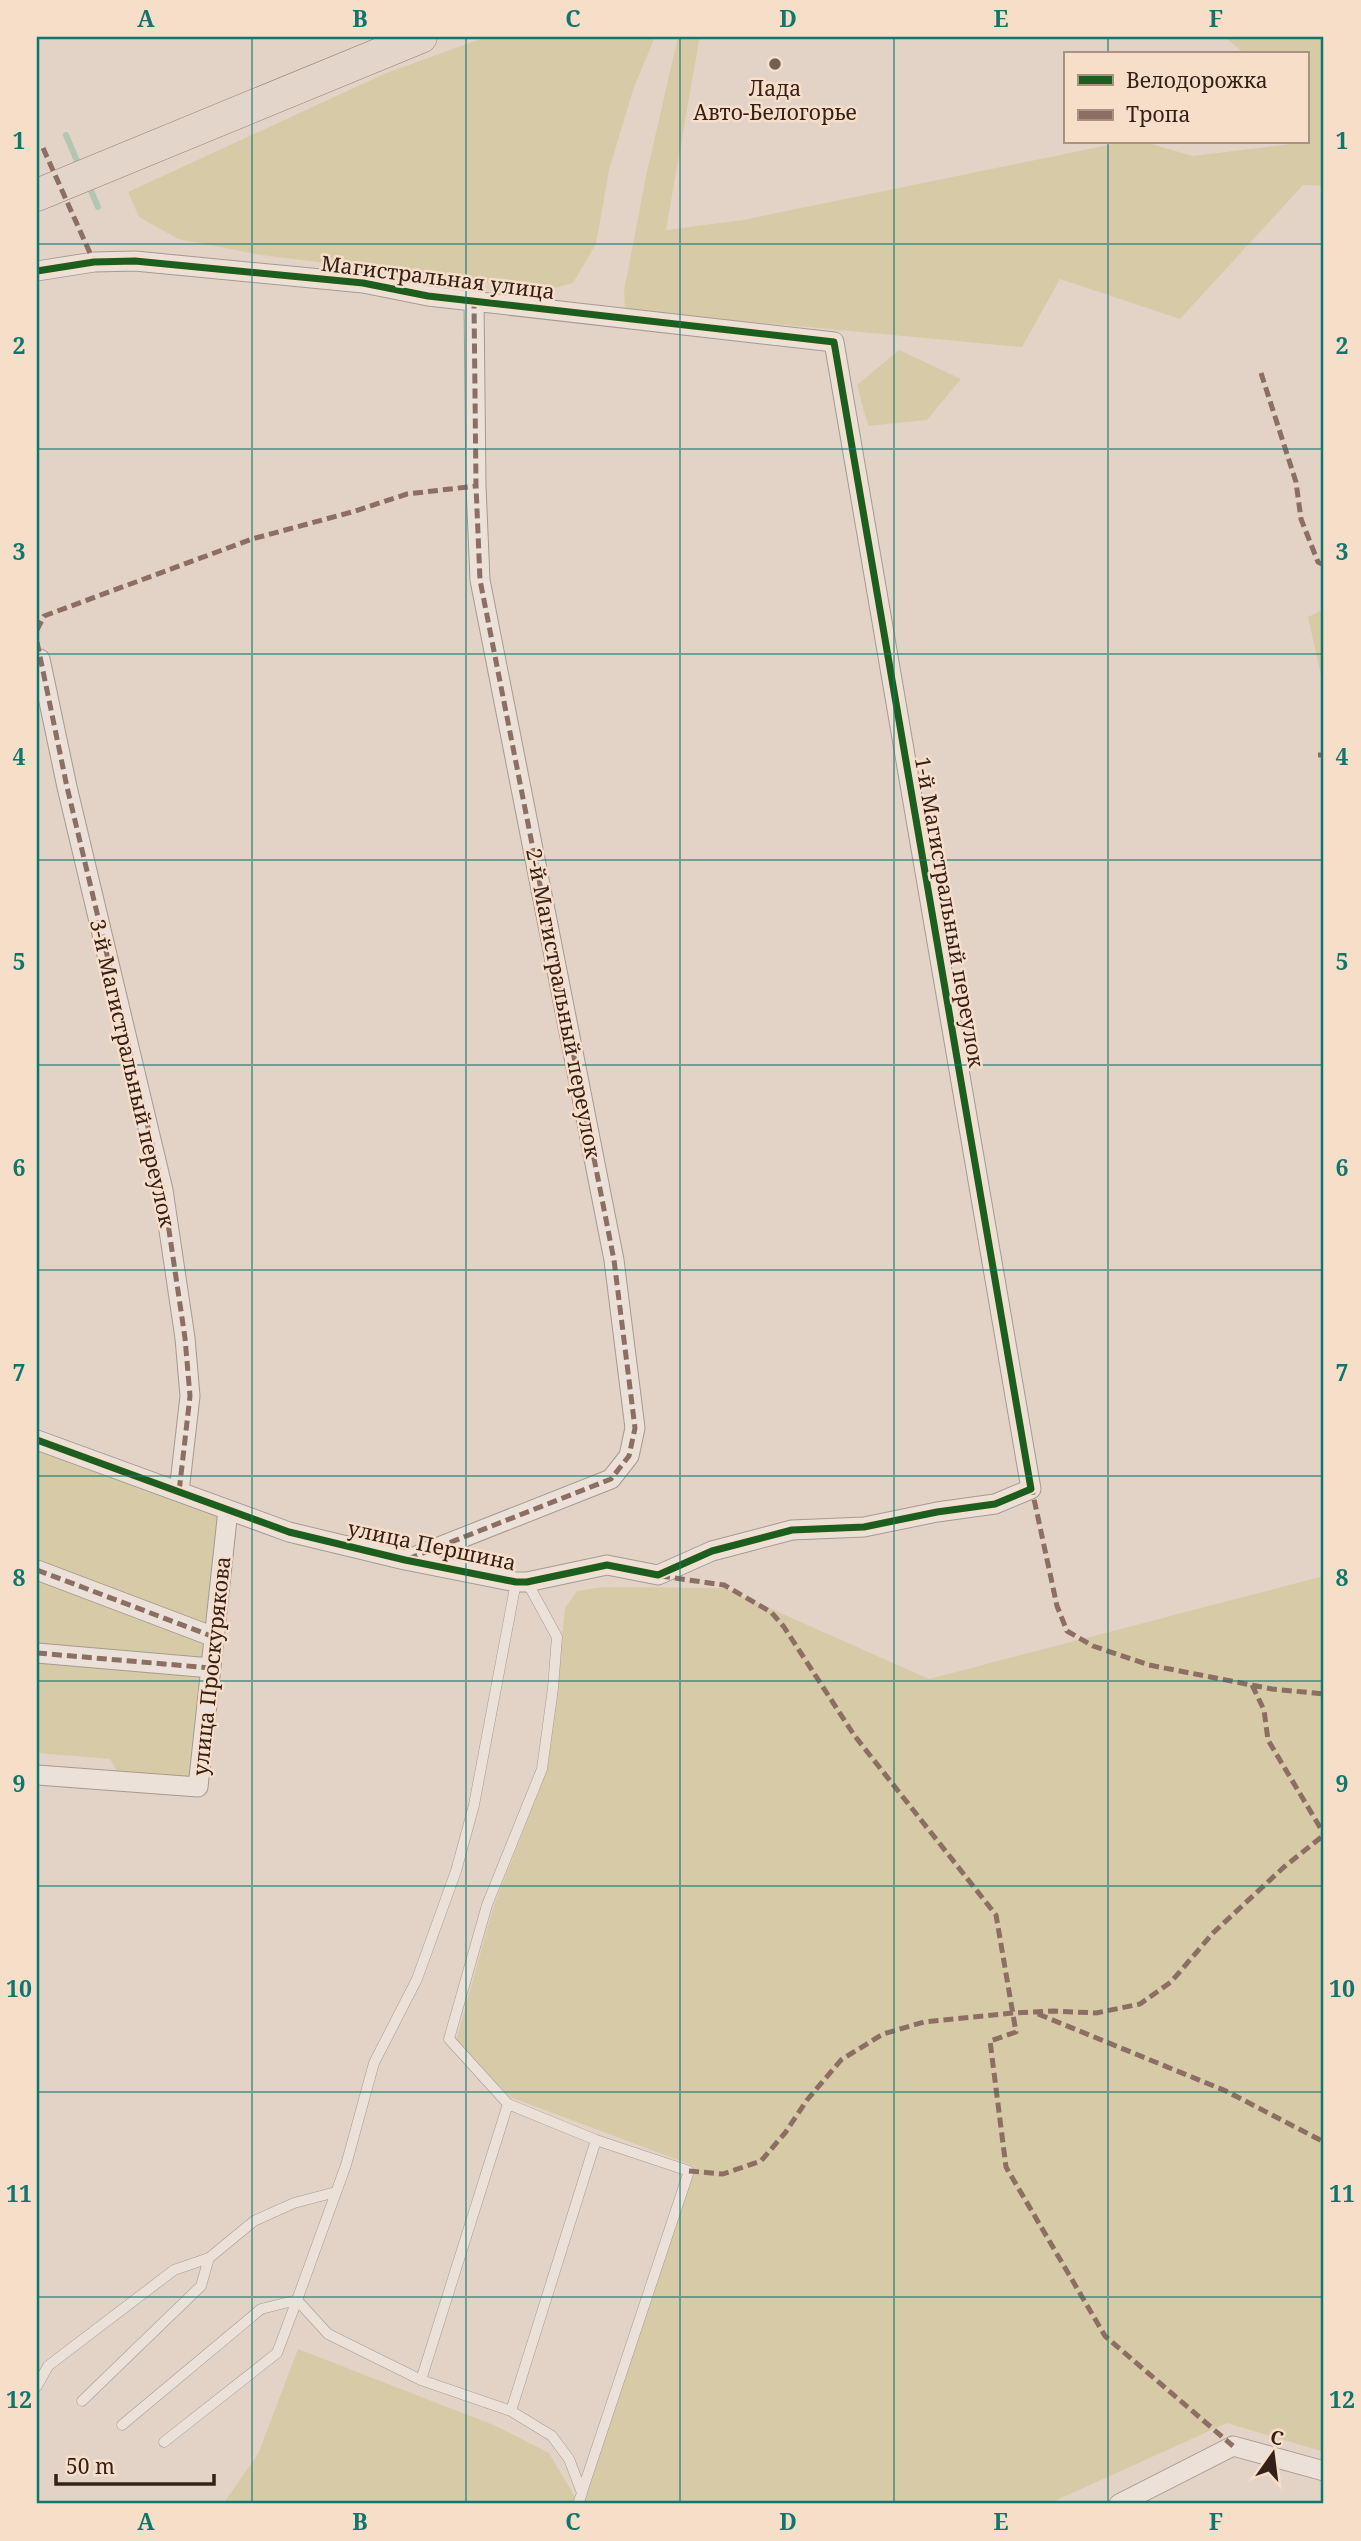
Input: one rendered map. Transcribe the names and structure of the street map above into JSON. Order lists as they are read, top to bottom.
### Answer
{
  "streets": {
    "street": [
      "Магистральная улица",
      "1-й Магистральный переулок",
      "2-й Магистральный переулок",
      "3-й Магистральный переулок",
      "улица Першина",
      "улица Проскурякова"
    ]
  },
  "crossings": [
    ["Магистральная улица", "1-й Магистральный переулок"],
    ["Магистральная улица", "2-й Магистральный переулок"],
    ["1-й Магистральный переулок", "улица Першина"],
    ["2-й Магистральный переулок", "улица Першина"],
    ["3-й Магистральный переулок", "улица Першина"],
    ["улица Першина", "улица Проскурякова"]
  ],
  "places": ["Лада Авто-Белогорье"],
  "legend": ["Велодорожка", "Тропа"],
  "scale_bar": "50 m",
  "north": "top",
  "grid": {
    "columns": [
      "A",
      "B",
      "C",
      "D",
      "E",
      "F"
    ],
    "rows": [
      "1",
      "2",
      "3",
      "4",
      "5",
      "6",
      "7",
      "8",
      "9",
      "10",
      "11",
      "12"
    ]
  }
}
